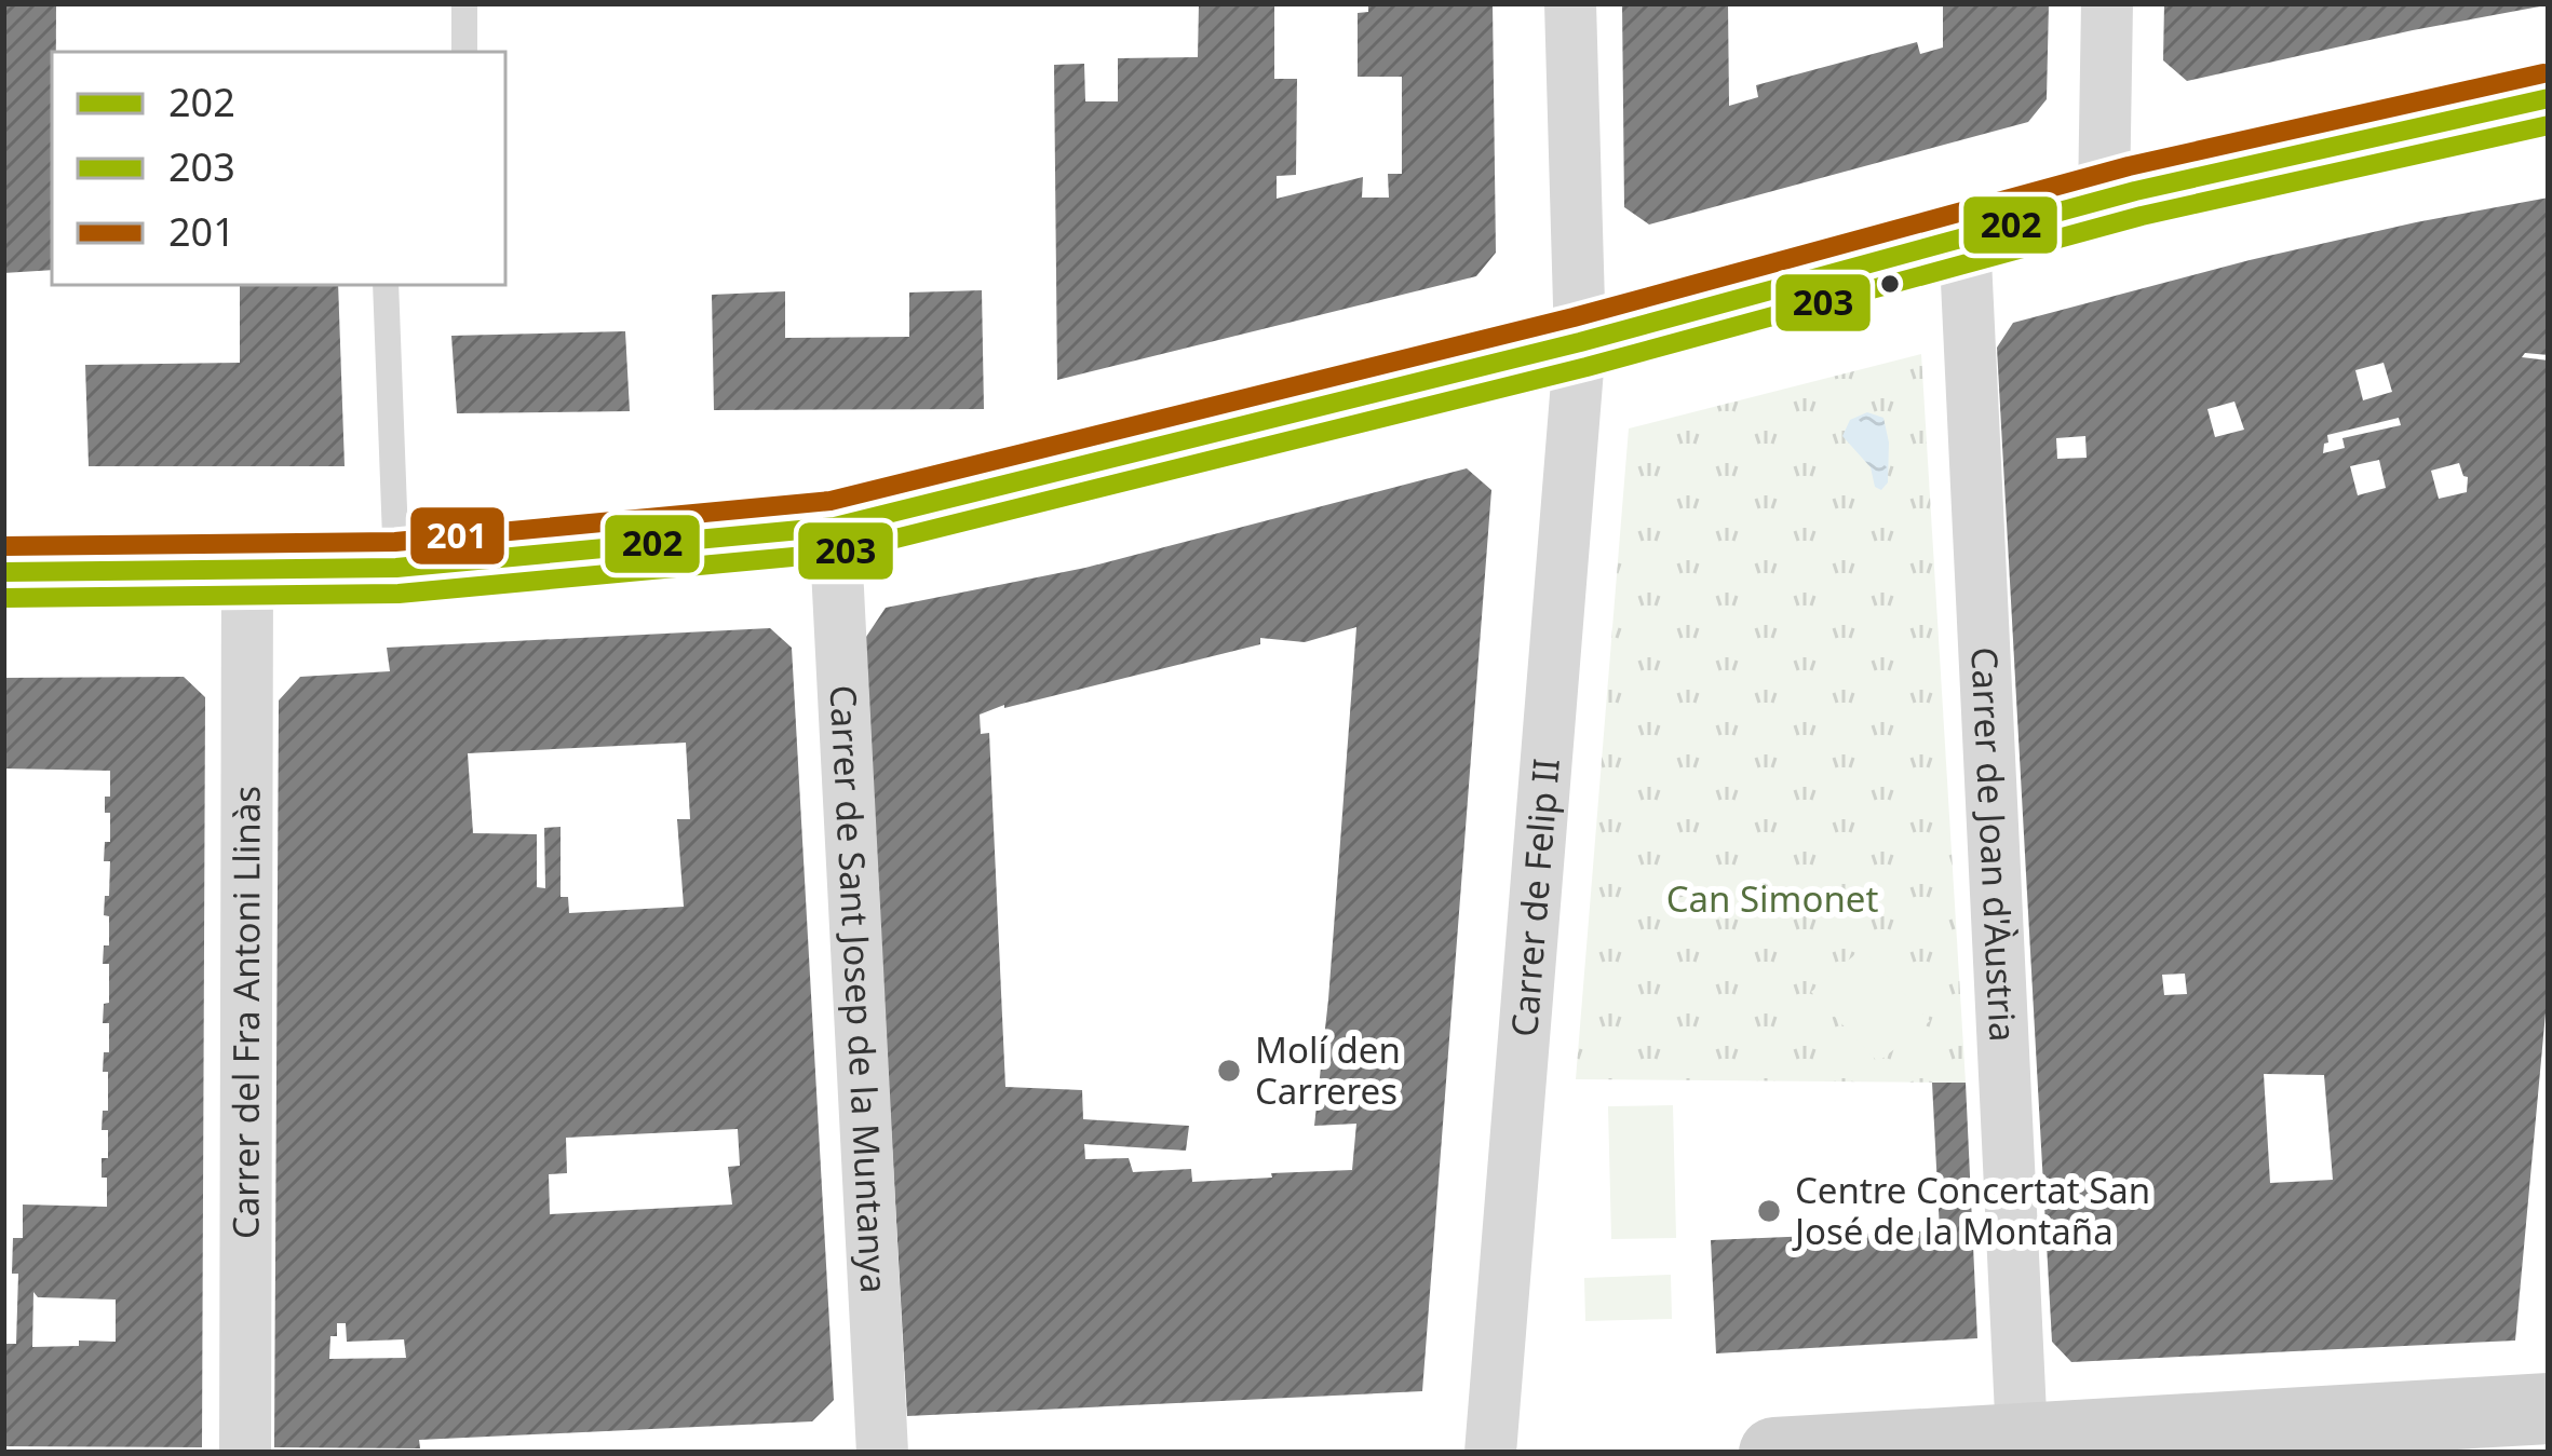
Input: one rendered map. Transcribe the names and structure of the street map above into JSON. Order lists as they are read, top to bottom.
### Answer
{
  "streets": {
    "street": [
      "Carrer de Joan d'Àustria",
      "Carrer de Felip II",
      "Carrer de Sant Josep de la Muntanya",
      "Carrer del Fra Antoni Llinàs"
    ]
  },
  "parks": ["Can Simonet"],
  "places": ["Molí den Carreres", "Centre Concertat San José de la Montaña"],
  "lines": ["transit line 201", "transit line 202", "transit line 203"],
  "legend": ["202", "203", "201"]
}
